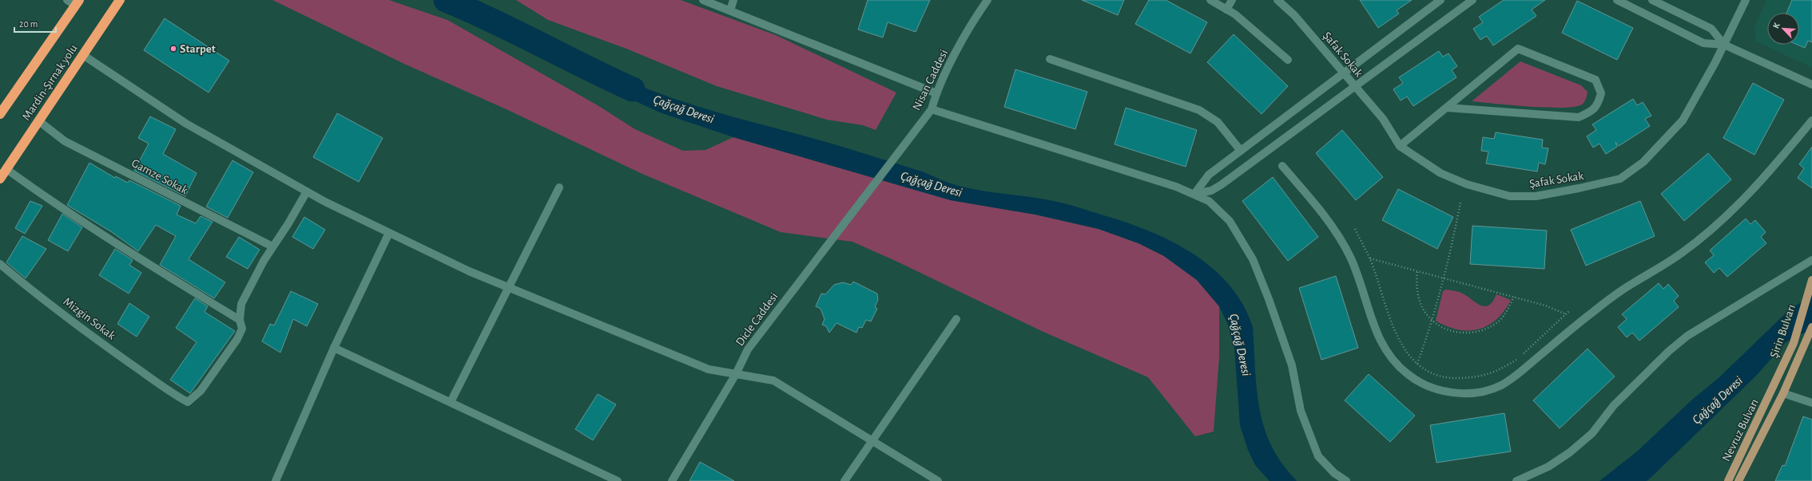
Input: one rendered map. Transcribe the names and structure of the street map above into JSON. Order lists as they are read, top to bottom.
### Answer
{
  "streets": {
    "highway": ["Mardin-Şırnak yolu"],
    "main road": ["Şirin Bulvarı", "Nevruz Bulvarı"],
    "street": [
      "Şafak Sokak",
      "Nisan Caddesi",
      "Gamze Sokak",
      "Mizgin Sokak",
      "Dicle Caddesi"
    ]
  },
  "crossings": [
    ["Nisan Caddesi", "Dicle Caddesi"],
    ["Mardin-Şırnak yolu", "Gamze Sokak"],
    ["Şirin Bulvarı", "Nevruz Bulvarı"]
  ],
  "water": ["Çağçağ Deresi"],
  "places": ["Starpet"],
  "scale_bar": "20 m",
  "north": "top left"
}
